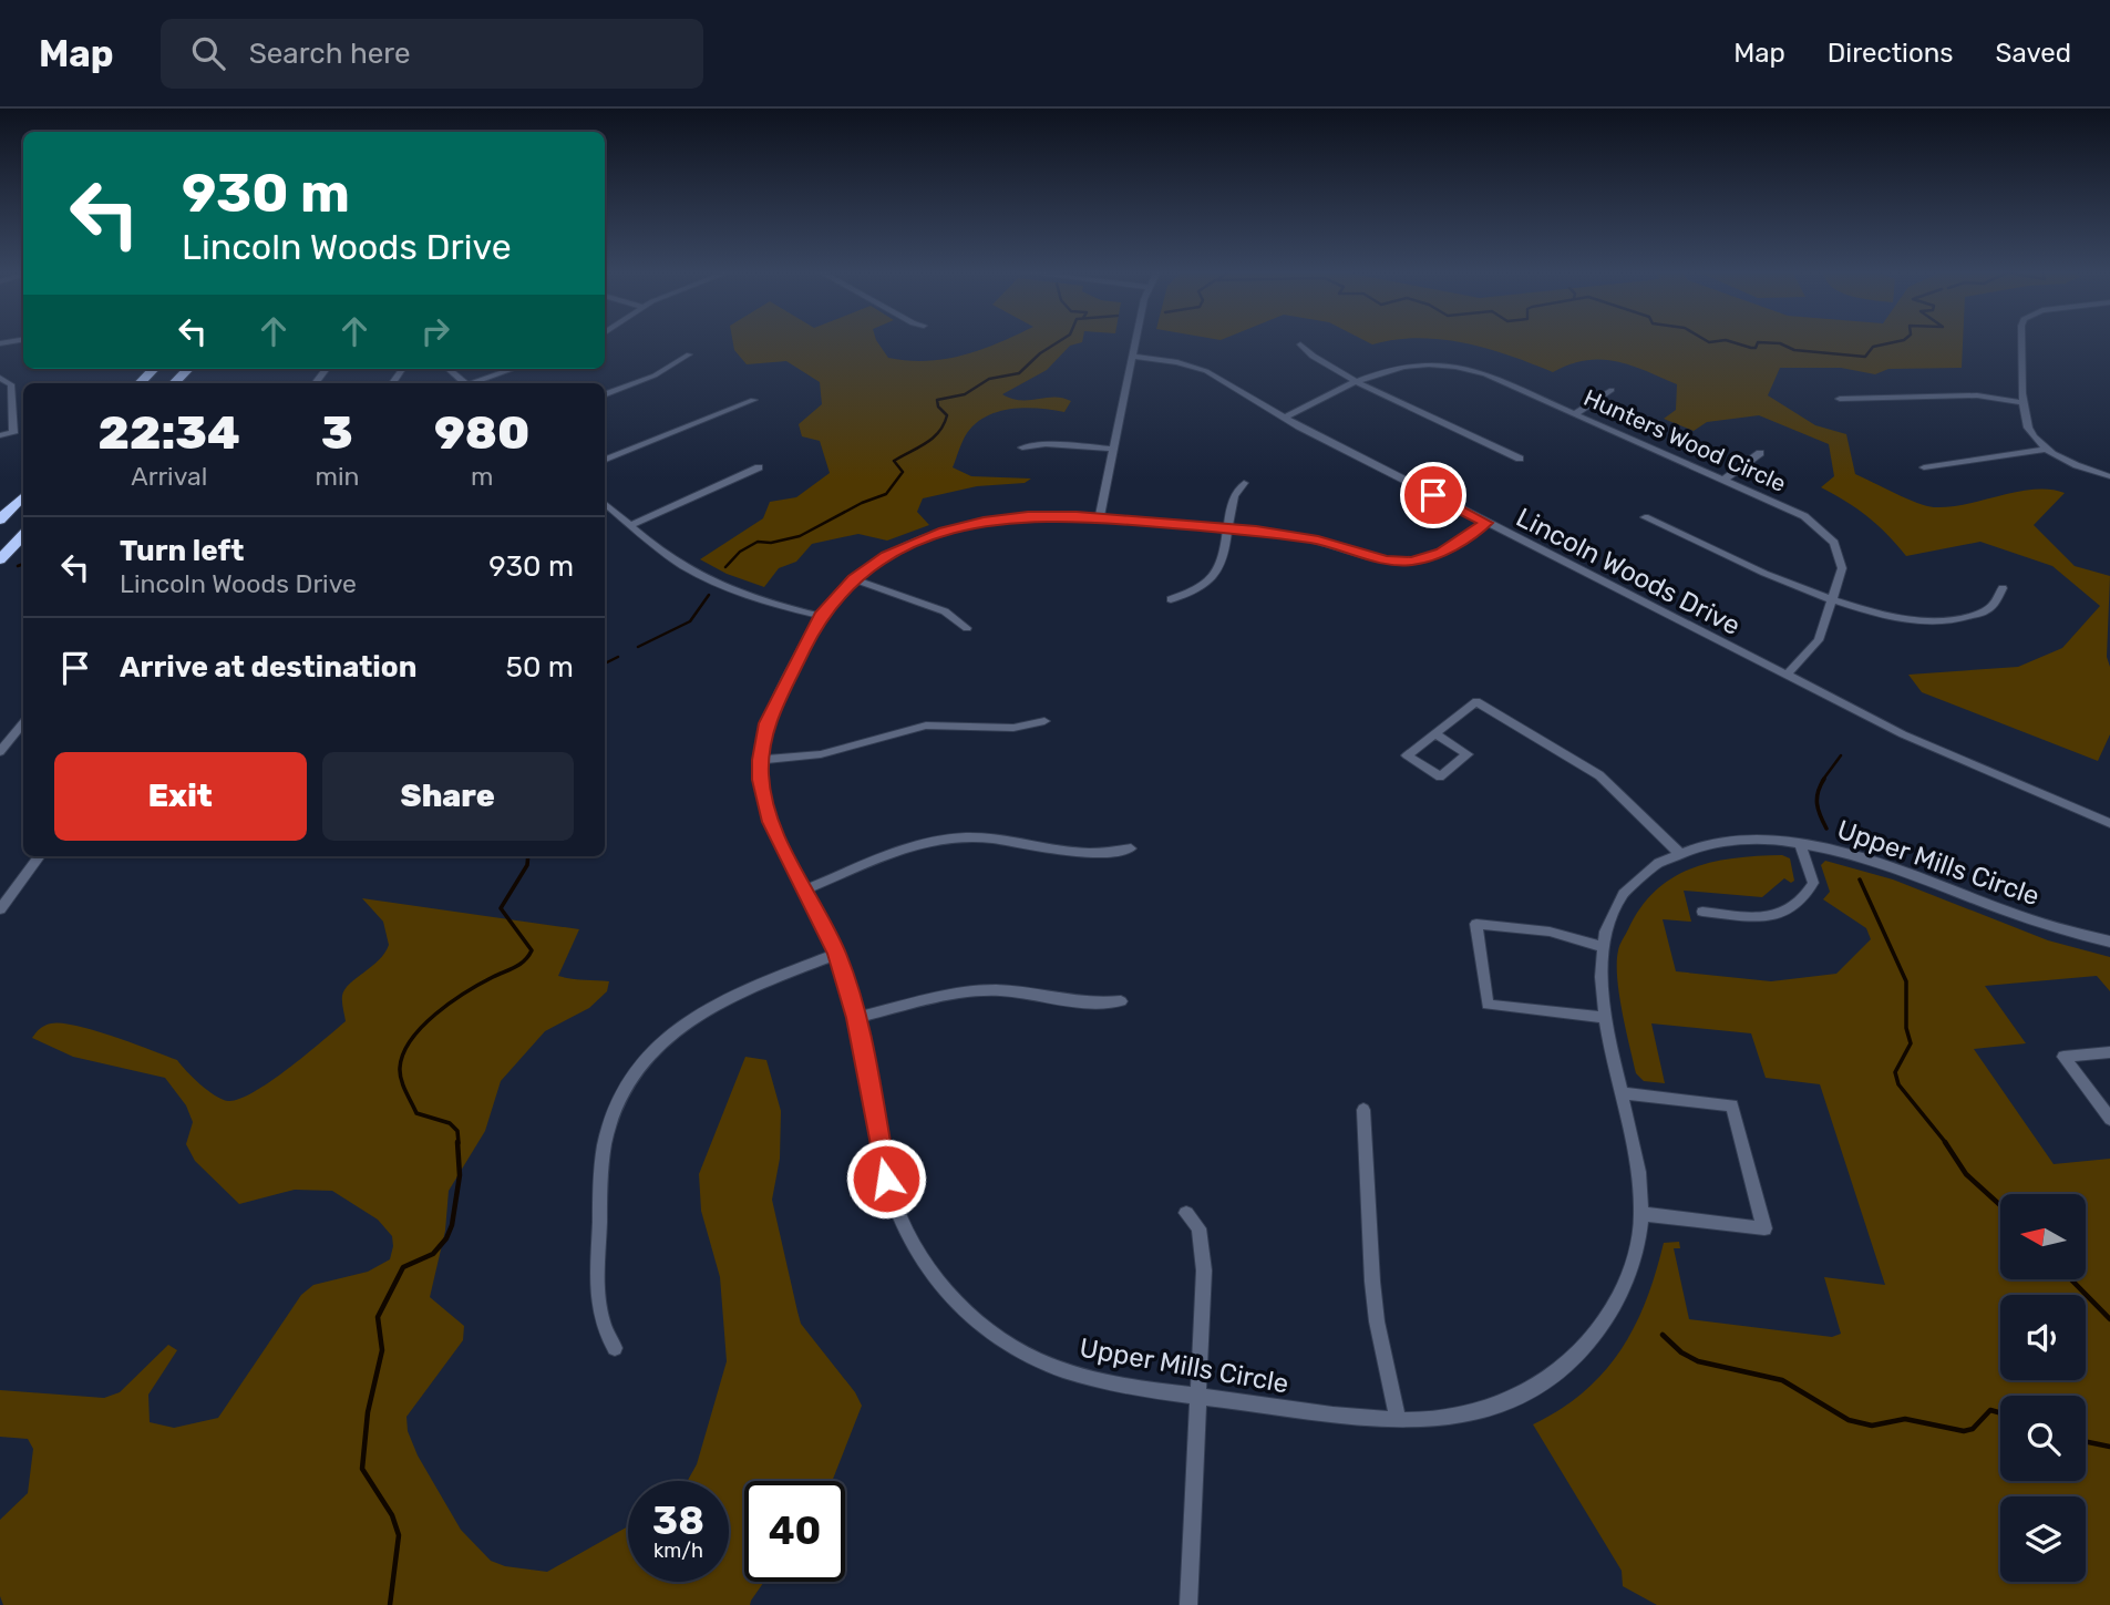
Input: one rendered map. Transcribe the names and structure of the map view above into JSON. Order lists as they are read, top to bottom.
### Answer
{
  "streets": {
    "street": ["Hunters Wood Circle", "Lincoln Woods Drive", "Upper Mills Circle"]
  },
  "crossings": [
    ["Hunters Wood Circle", "Lincoln Woods Drive"],
    ["Lincoln Woods Drive", "Upper Mills Circle"]
  ],
  "north": "left",
  "page": {
    "header": "Map",
    "search": "Search here",
    "nav": ["Map", "Directions", "Saved"],
    "turn": ["930 m", "Lincoln Woods Drive"],
    "eta": [
      "22:34",
      "Arrival",
      "3",
      "min",
      "980",
      "m"
    ],
    "list": [
      {
        "name": "Turn left",
        "note": "Lincoln Woods Drive",
        "value": "930 m"
      },
      {
        "name": "Arrive at destination",
        "value": "50 m"
      }
    ],
    "buttons": ["Exit", "Share"],
    "speed": "38 km/h",
    "limit": "40"
  }
}
